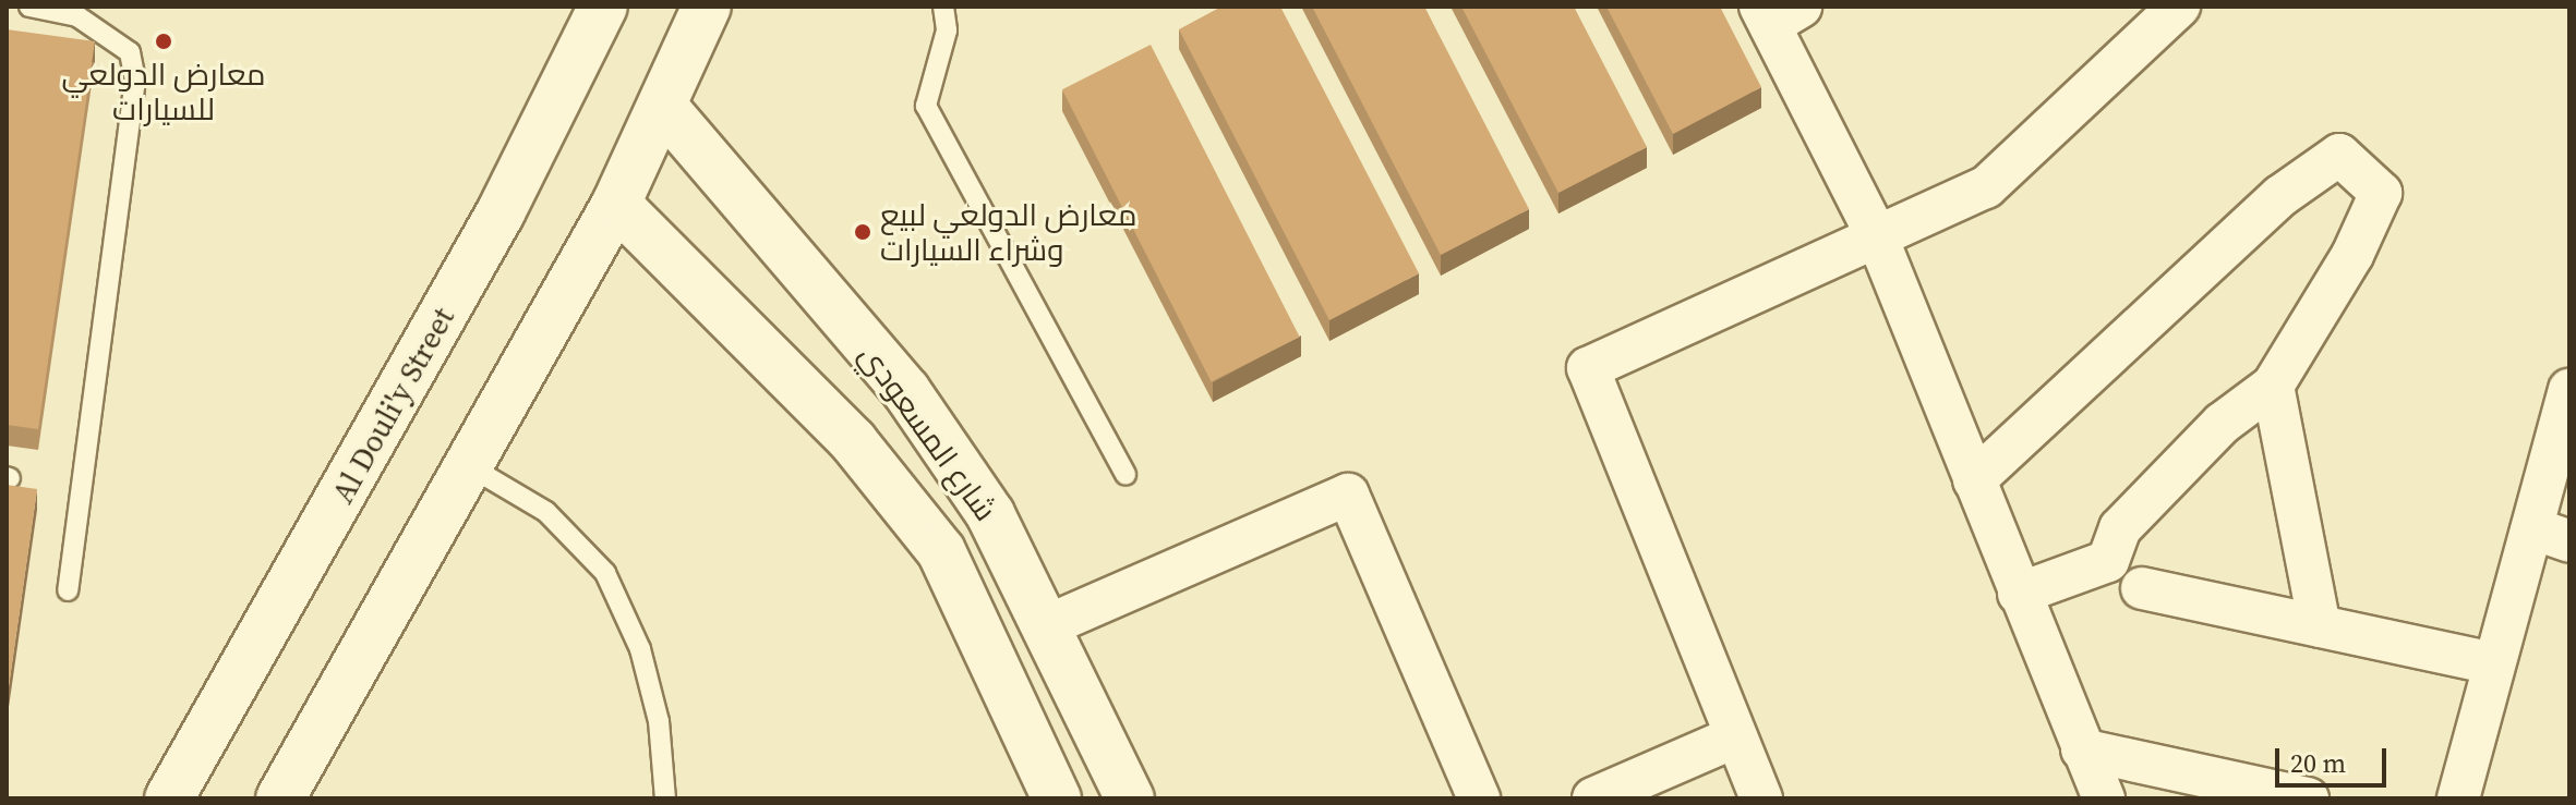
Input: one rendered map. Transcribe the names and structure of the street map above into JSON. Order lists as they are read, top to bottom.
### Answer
{
  "streets": {
    "main road": ["Al Douli'y Street", "شارع المسعودي"]
  },
  "places": ["معارض الدولعي للسيارات", "معارض الدولعي لبيع وشراء السيارات"],
  "scale_bar": "20 m"
}
